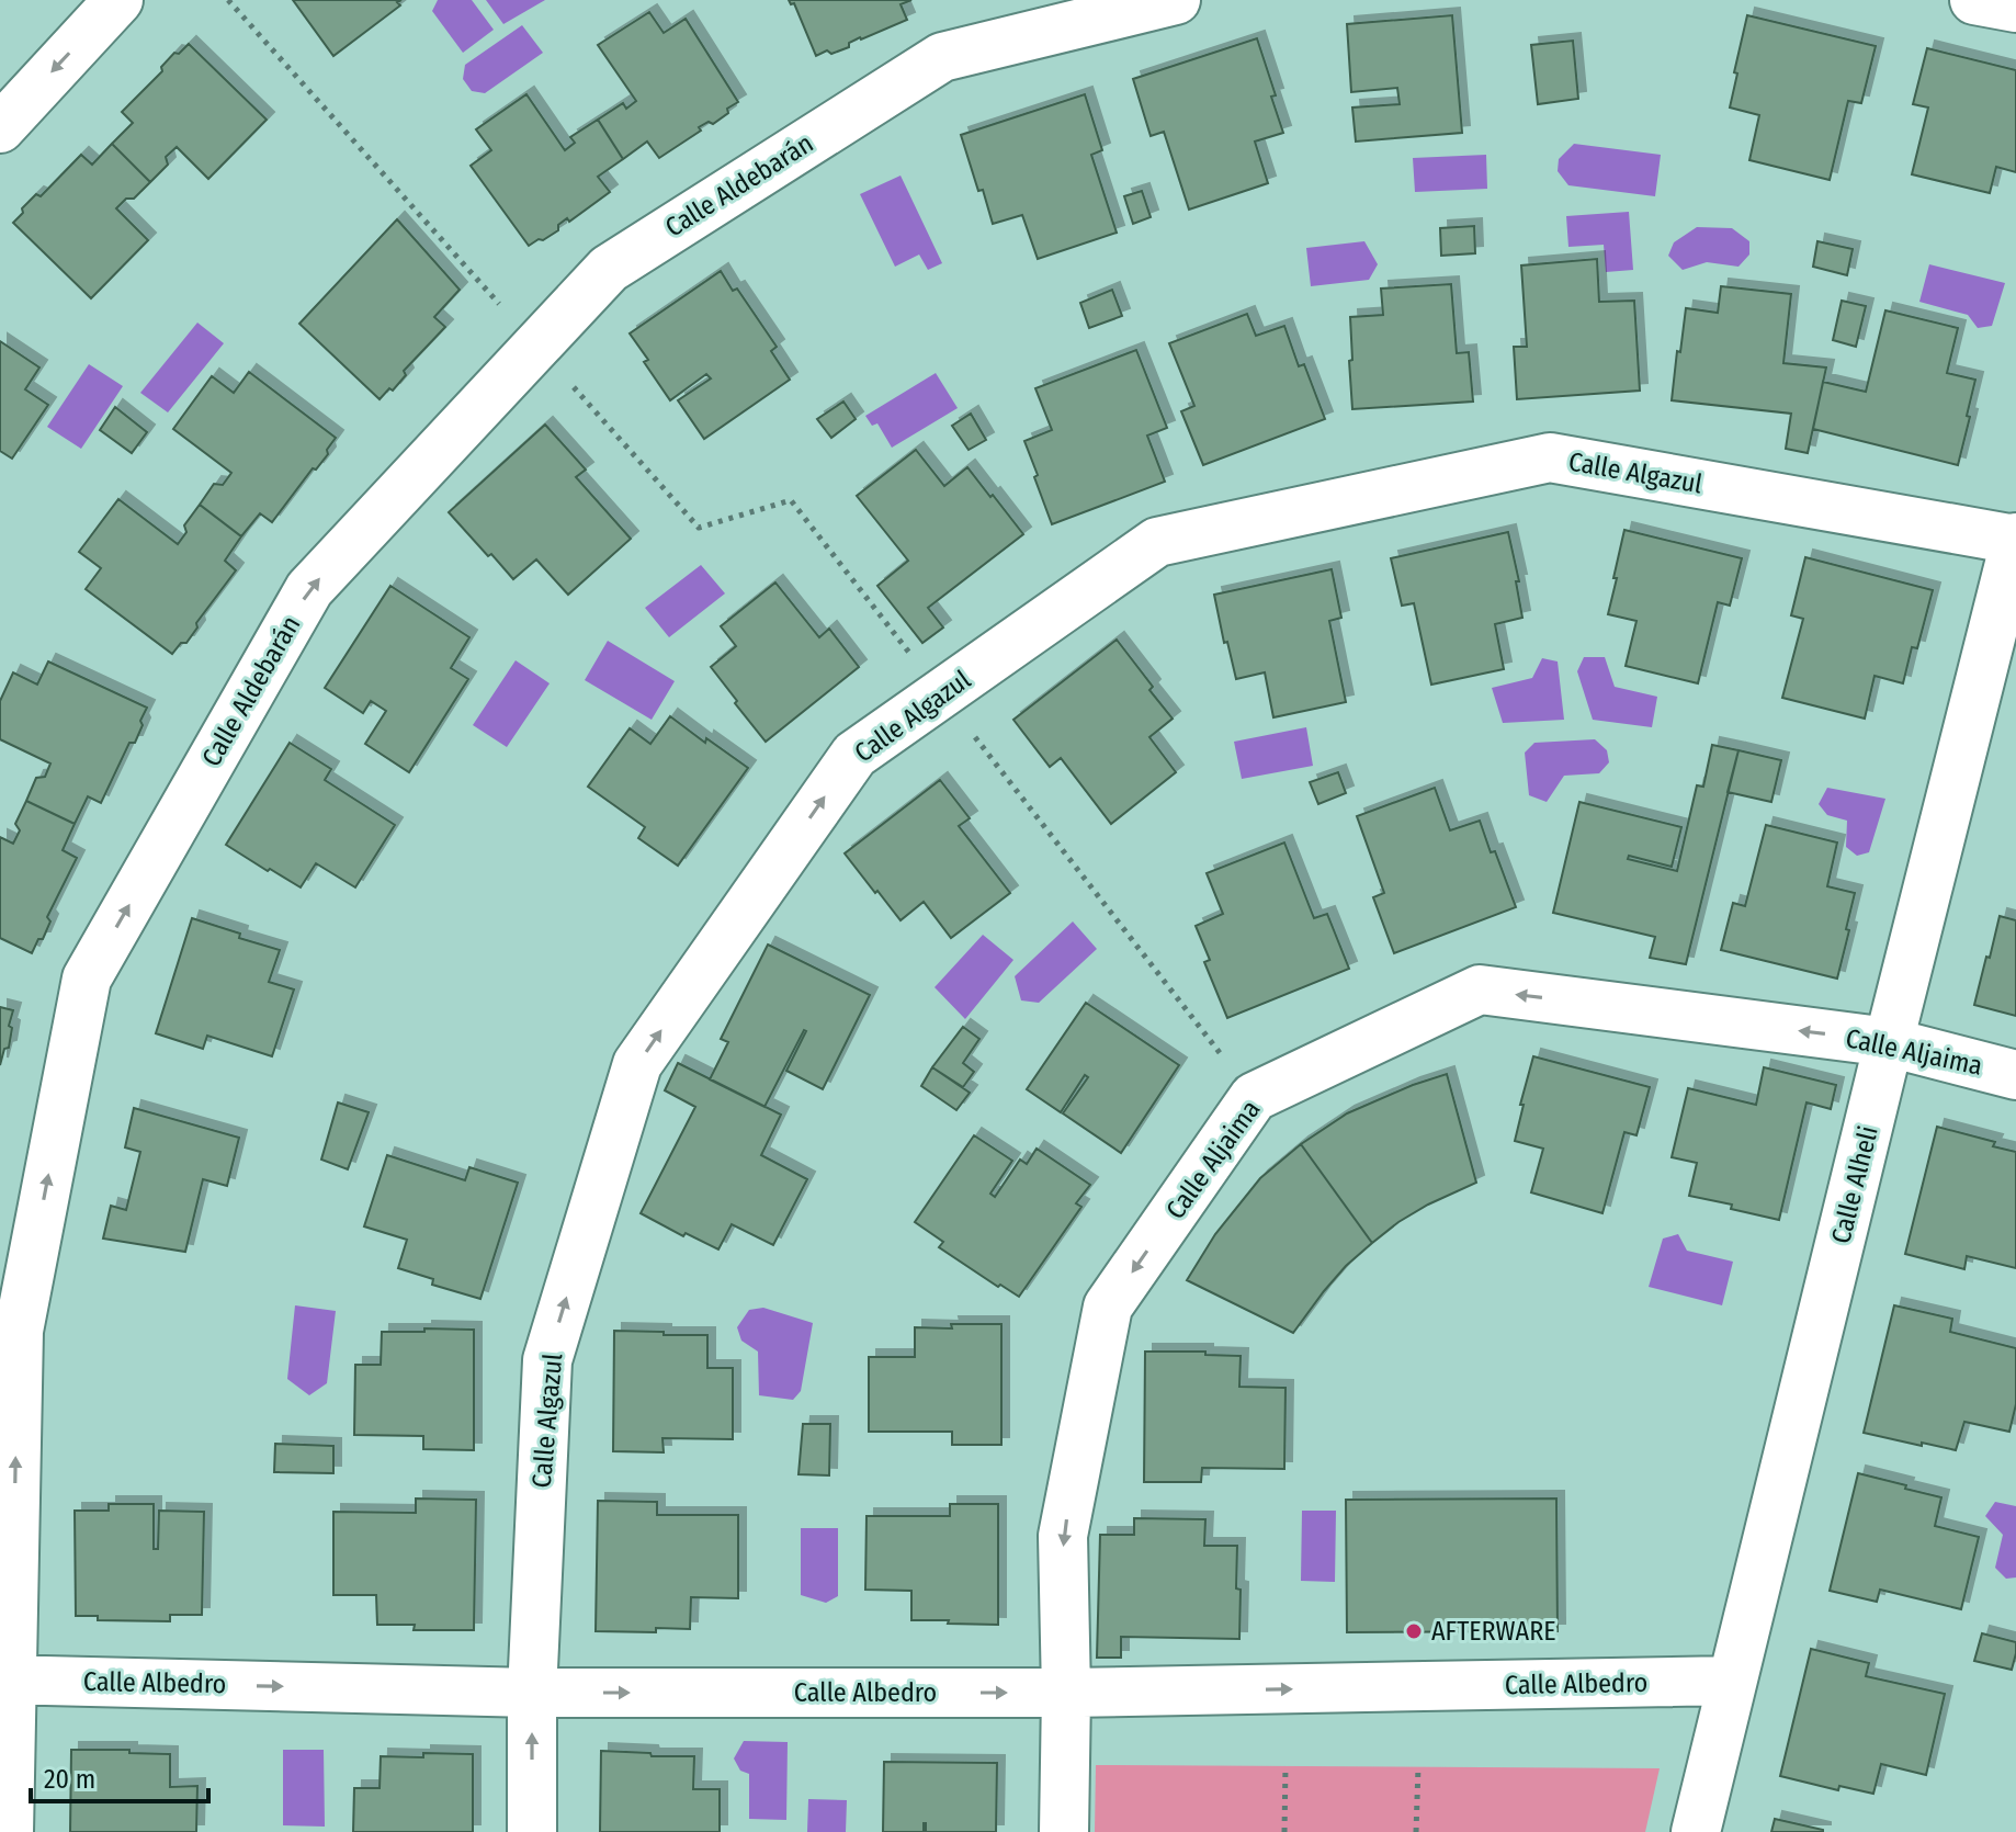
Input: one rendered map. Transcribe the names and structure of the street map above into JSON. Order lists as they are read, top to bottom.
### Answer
{
  "streets": {
    "street": [
      "Calle Aldebarán",
      "Calle Algazul",
      "Calle Aljaima",
      "Calle Alheli",
      "Calle Albedro"
    ]
  },
  "crossings": [
    ["Calle Aldebarán", "Calle Albedro"],
    ["Calle Algazul", "Calle Alheli"],
    ["Calle Algazul", "Calle Albedro"],
    ["Calle Aljaima", "Calle Alheli"],
    ["Calle Aljaima", "Calle Albedro"],
    ["Calle Alheli", "Calle Albedro"]
  ],
  "one_way": [
    "Calle Aldebarán",
    "Calle Algazul",
    "Calle Aljaima",
    "Calle Albedro"
  ],
  "places": ["AFTERWARE"],
  "scale_bar": "20 m"
}
